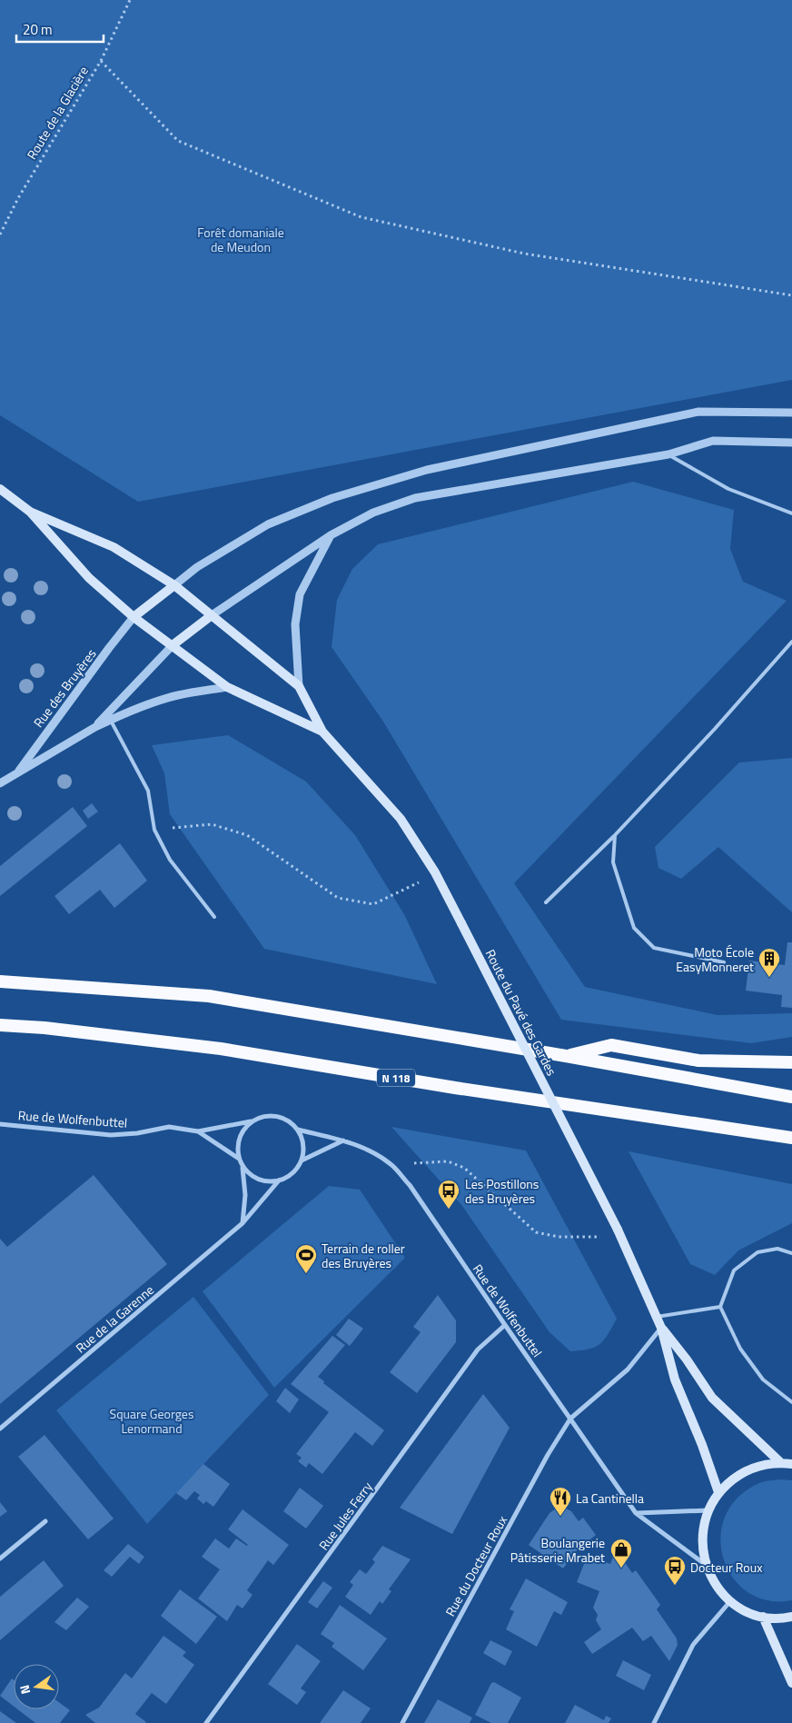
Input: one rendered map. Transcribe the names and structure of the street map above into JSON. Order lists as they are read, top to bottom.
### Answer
{
  "streets": {
    "highway": ["N 118"],
    "main road": ["Route du Pavé des Gardes"],
    "street": [
      "Rue des Bruyères",
      "Rue de Wolfenbuttel",
      "Rue de la Garenne",
      "Rue Jules Ferry",
      "Rue du Docteur Roux"
    ],
    "path": ["Route de la Glacière"]
  },
  "crossings": [
    ["Rue des Bruyères", "Route du Pavé des Gardes"],
    ["Route du Pavé des Gardes", "Rue du Docteur Roux"],
    ["Rue de Wolfenbuttel", "Rue de la Garenne"],
    ["Rue de Wolfenbuttel", "Rue Jules Ferry"],
    ["Rue de Wolfenbuttel", "Rue du Docteur Roux"]
  ],
  "parks": ["Forêt domaniale de Meudon", "Square Georges Lenormand"],
  "places": {
    "building": ["Moto École EasyMonneret"],
    "bus stop": ["Les Postillons des Bruyères", "Docteur Roux"],
    "sports": ["Terrain de roller des Bruyères"],
    "restaurant": ["La Cantinella"],
    "shop": ["Boulangerie Pâtisserie Mrabet"]
  },
  "scale_bar": "20 m",
  "north": "left"
}
